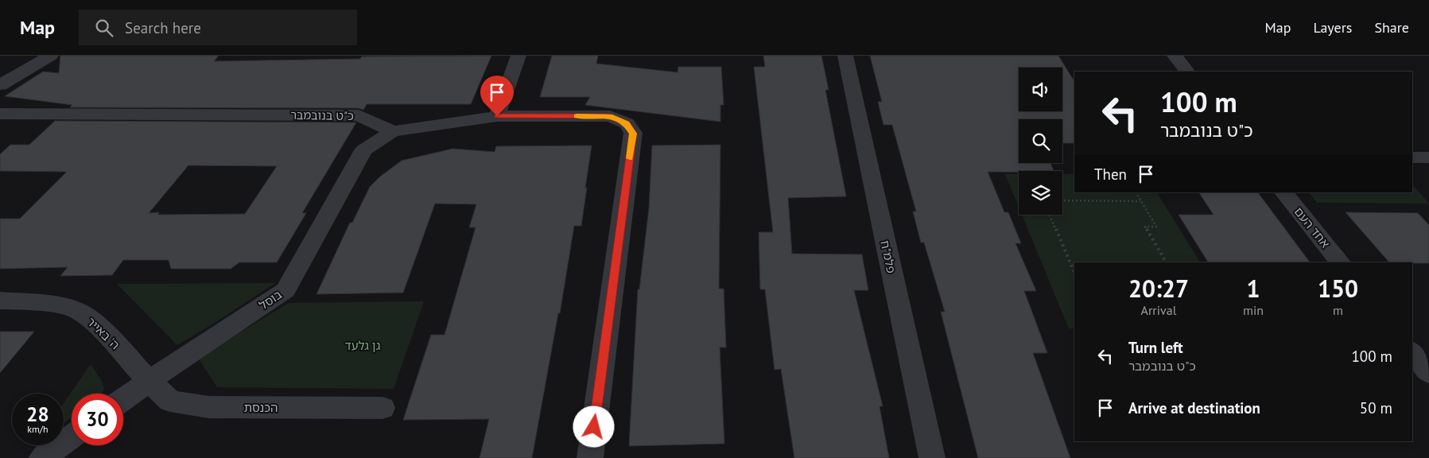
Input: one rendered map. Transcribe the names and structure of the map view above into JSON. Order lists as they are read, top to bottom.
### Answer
{
  "streets": {
    "street": [
      "כ\"ט בנובמבר",
      "אחד העם",
      "פלמ\"ח",
      "בוסל",
      "ה' באייר",
      "הכנסת"
    ]
  },
  "crossings": [
    ["כ\"ט בנובמבר", "בוסל"],
    ["בוסל", "ה' באייר"],
    ["בוסל", "הכנסת"],
    ["ה' באייר", "הכנסת"]
  ],
  "parks": ["גן גלעד"],
  "page": {
    "header": "Map",
    "search": "Search here",
    "nav": ["Map", "Layers", "Share"],
    "turn": ["100 m", "כ\"ט בנובמבר"],
    "then": "Then",
    "eta": [
      "20:27",
      "Arrival",
      "1",
      "min",
      "150",
      "m"
    ],
    "list": [
      {
        "name": "Turn left",
        "note": "כ\"ט בנובמבר",
        "value": "100 m"
      },
      {
        "name": "Arrive at destination",
        "value": "50 m"
      }
    ],
    "speed": "28 km/h",
    "limit": "30"
  }
}
